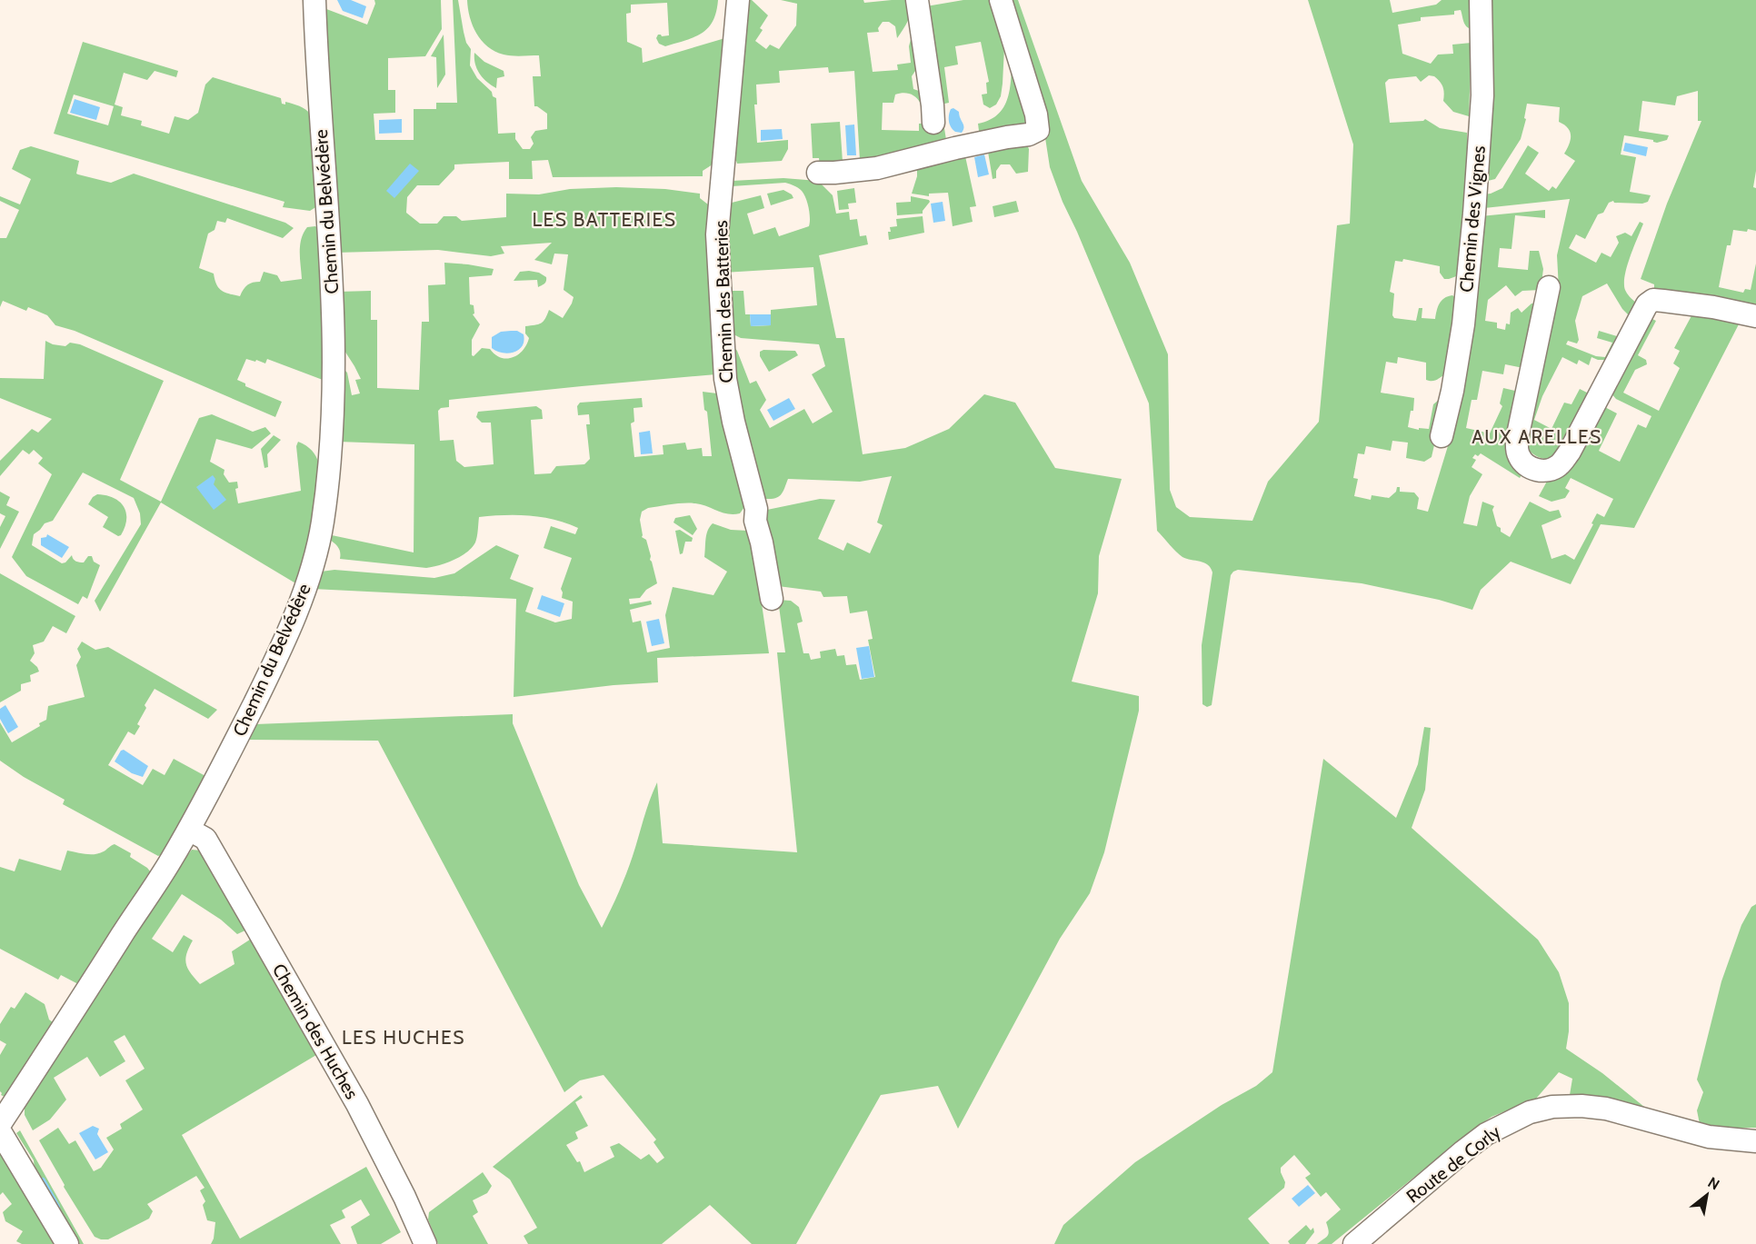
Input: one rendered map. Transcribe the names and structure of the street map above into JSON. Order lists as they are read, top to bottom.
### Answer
{
  "streets": {
    "street": [
      "Chemin du Belvédère",
      "Chemin des Vignes",
      "Chemin des Batteries",
      "Chemin des Huches",
      "Route de Corly"
    ]
  },
  "crossings": [
    ["Chemin du Belvédère", "Chemin des Huches"]
  ],
  "districts": ["LES BATTERIES", "AUX ARELLES", "LES HUCHES"],
  "north": "top right"
}
